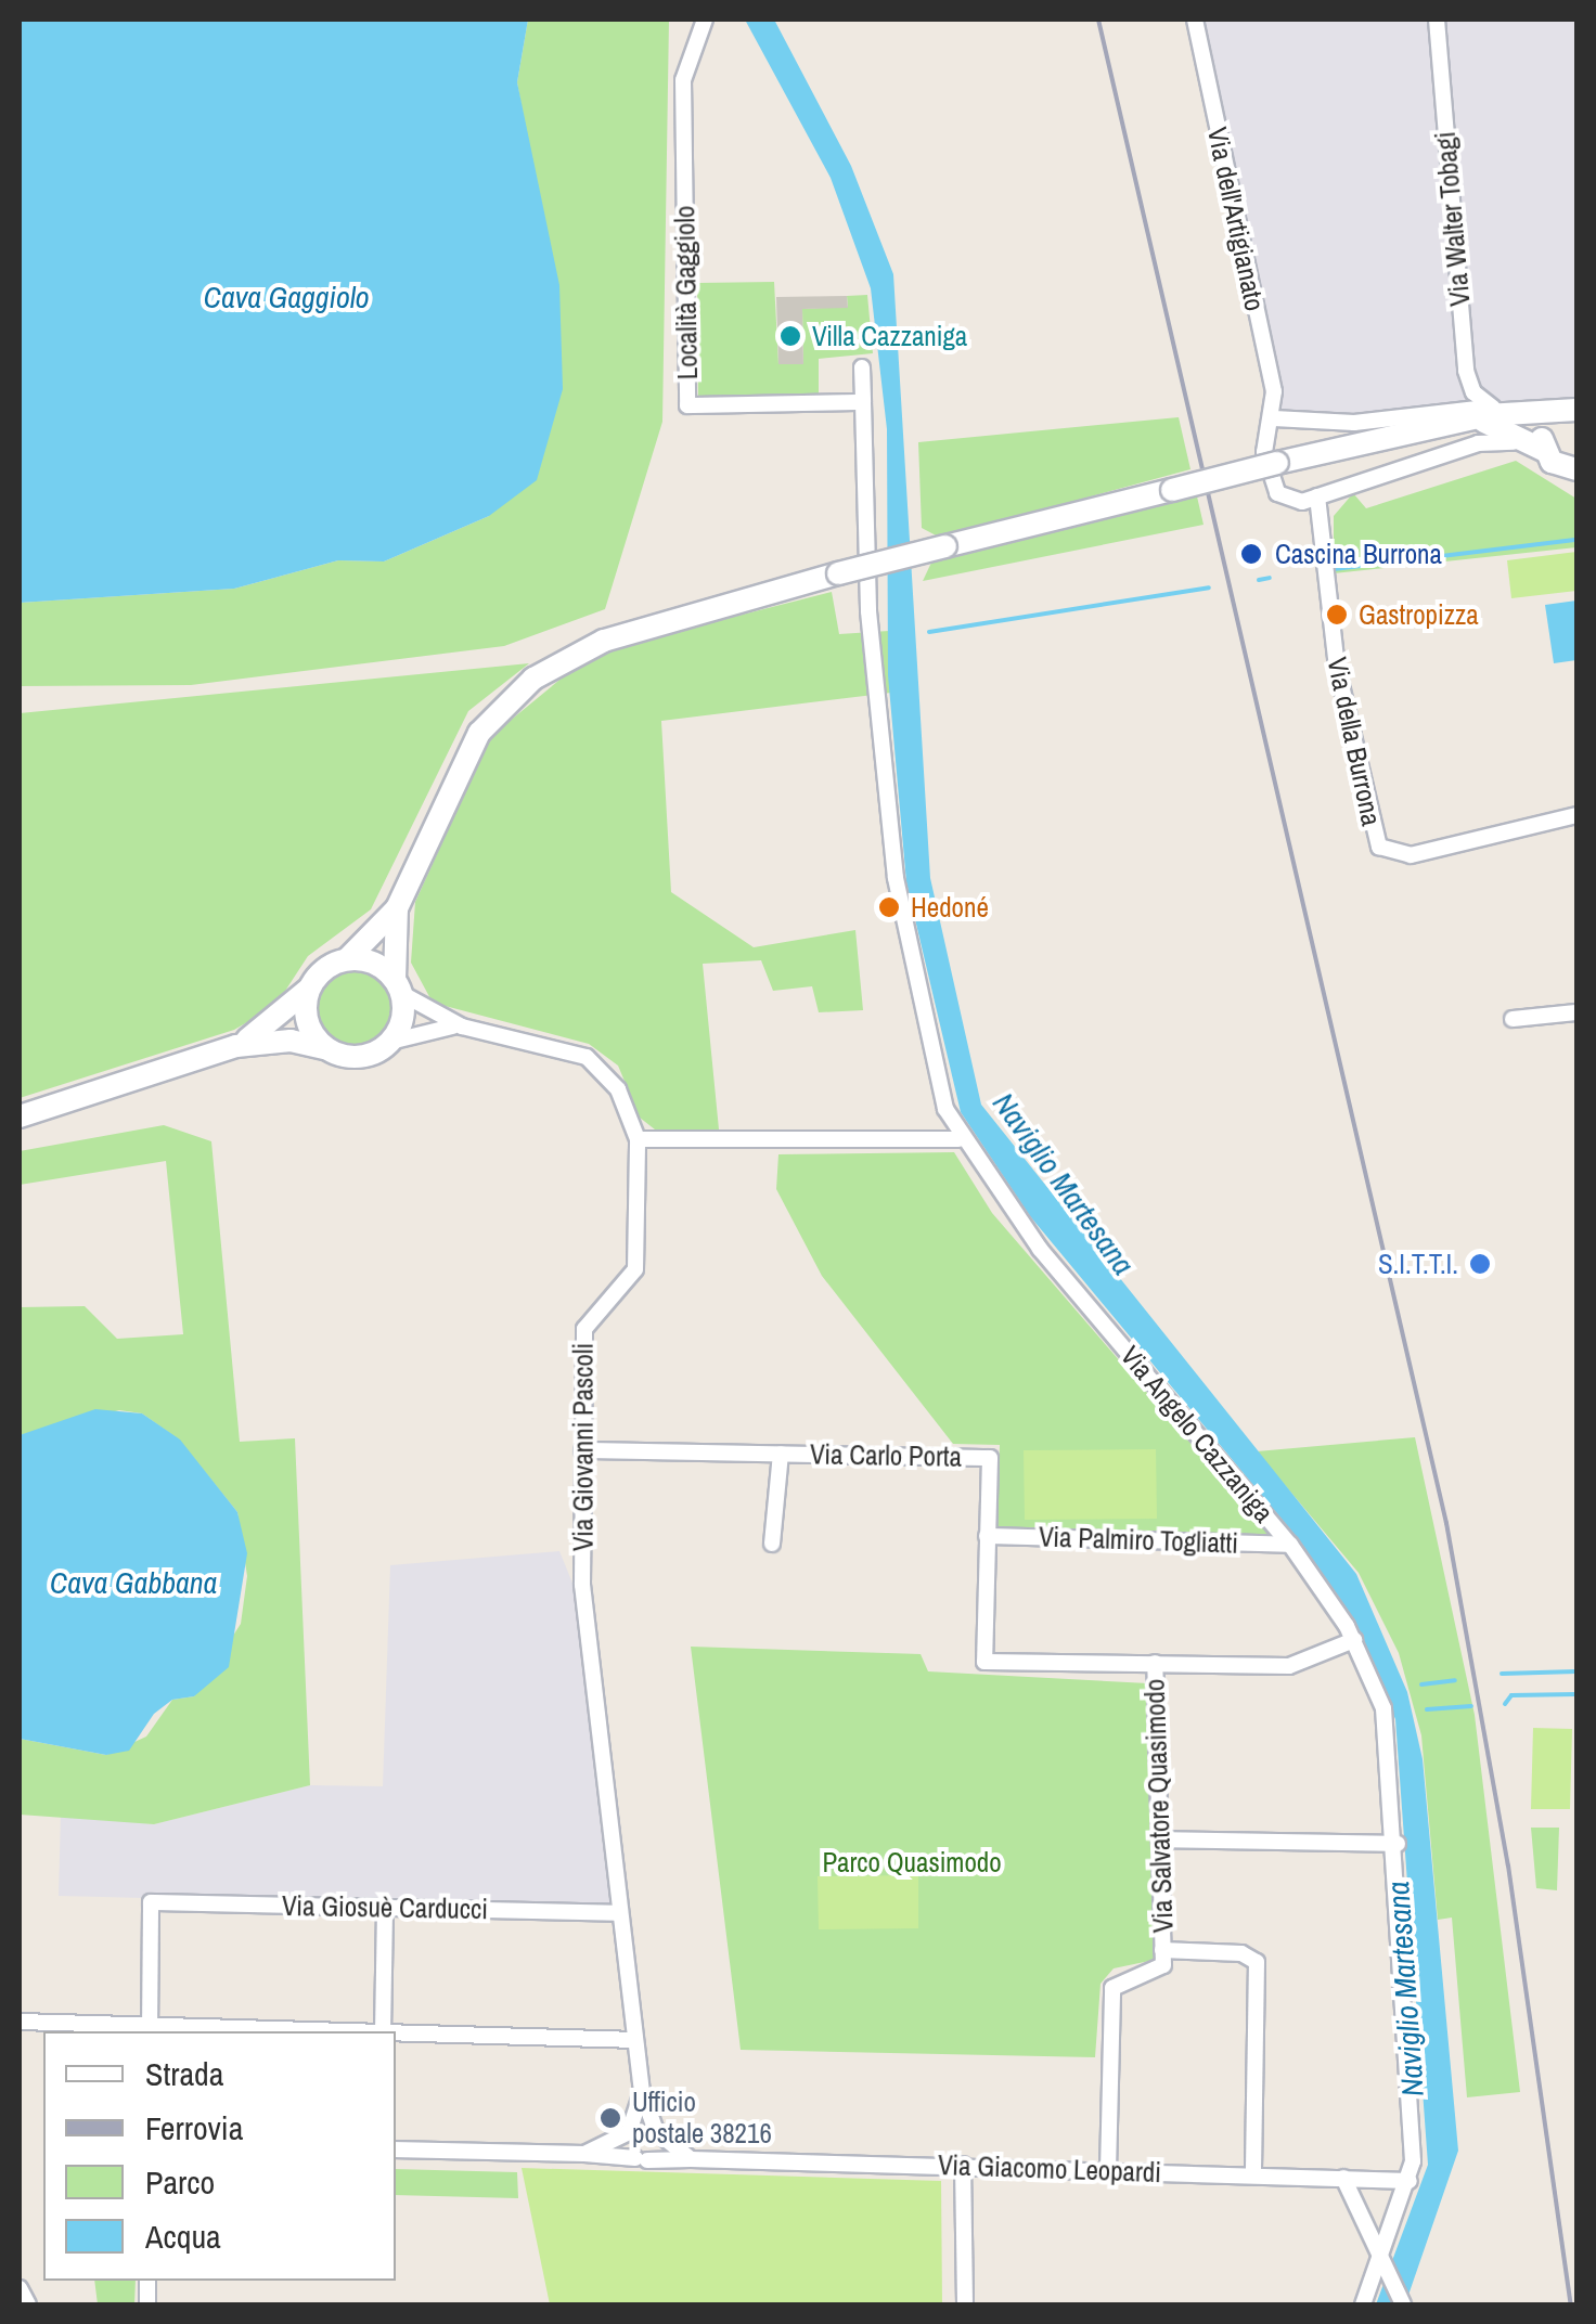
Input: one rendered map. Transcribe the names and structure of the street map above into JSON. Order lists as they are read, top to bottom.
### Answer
{
  "streets": {
    "street": [
      "Via dell'Artigianato",
      "Via Walter Tobagi",
      "Località Gaggiolo",
      "Via della Burrona",
      "Via Angelo Cazzaniga",
      "Via Giovanni Pascoli",
      "Via Carlo Porta",
      "Via Palmiro Togliatti",
      "Via Salvatore Quasimodo",
      "Via Giosuè Carducci",
      "Via Giacomo Leopardi"
    ]
  },
  "crossings": [
    ["Via dell'Artigianato", "Via della Burrona"],
    ["Località Gaggiolo", "Via Angelo Cazzaniga"],
    ["Via Angelo Cazzaniga", "Via Palmiro Togliatti"],
    ["Via Angelo Cazzaniga", "Via Giacomo Leopardi"],
    ["Via Giovanni Pascoli", "Via Carlo Porta"],
    ["Via Giovanni Pascoli", "Via Giosuè Carducci"],
    ["Via Giovanni Pascoli", "Via Giacomo Leopardi"],
    ["Via Carlo Porta", "Via Palmiro Togliatti"],
    ["Via Salvatore Quasimodo", "Via Giacomo Leopardi"]
  ],
  "water": ["Cava Gaggiolo", "Naviglio Martesana", "Cava Gabbana"],
  "parks": ["Parco Quasimodo"],
  "places": [
    "Villa Cazzaniga",
    "Cascina Burrona",
    "Gastropizza",
    "Hedoné",
    "S.I.T.T.I.",
    "Ufficio postale 38216"
  ],
  "legend": [
    "Strada",
    "Ferrovia",
    "Parco",
    "Acqua"
  ]
}
